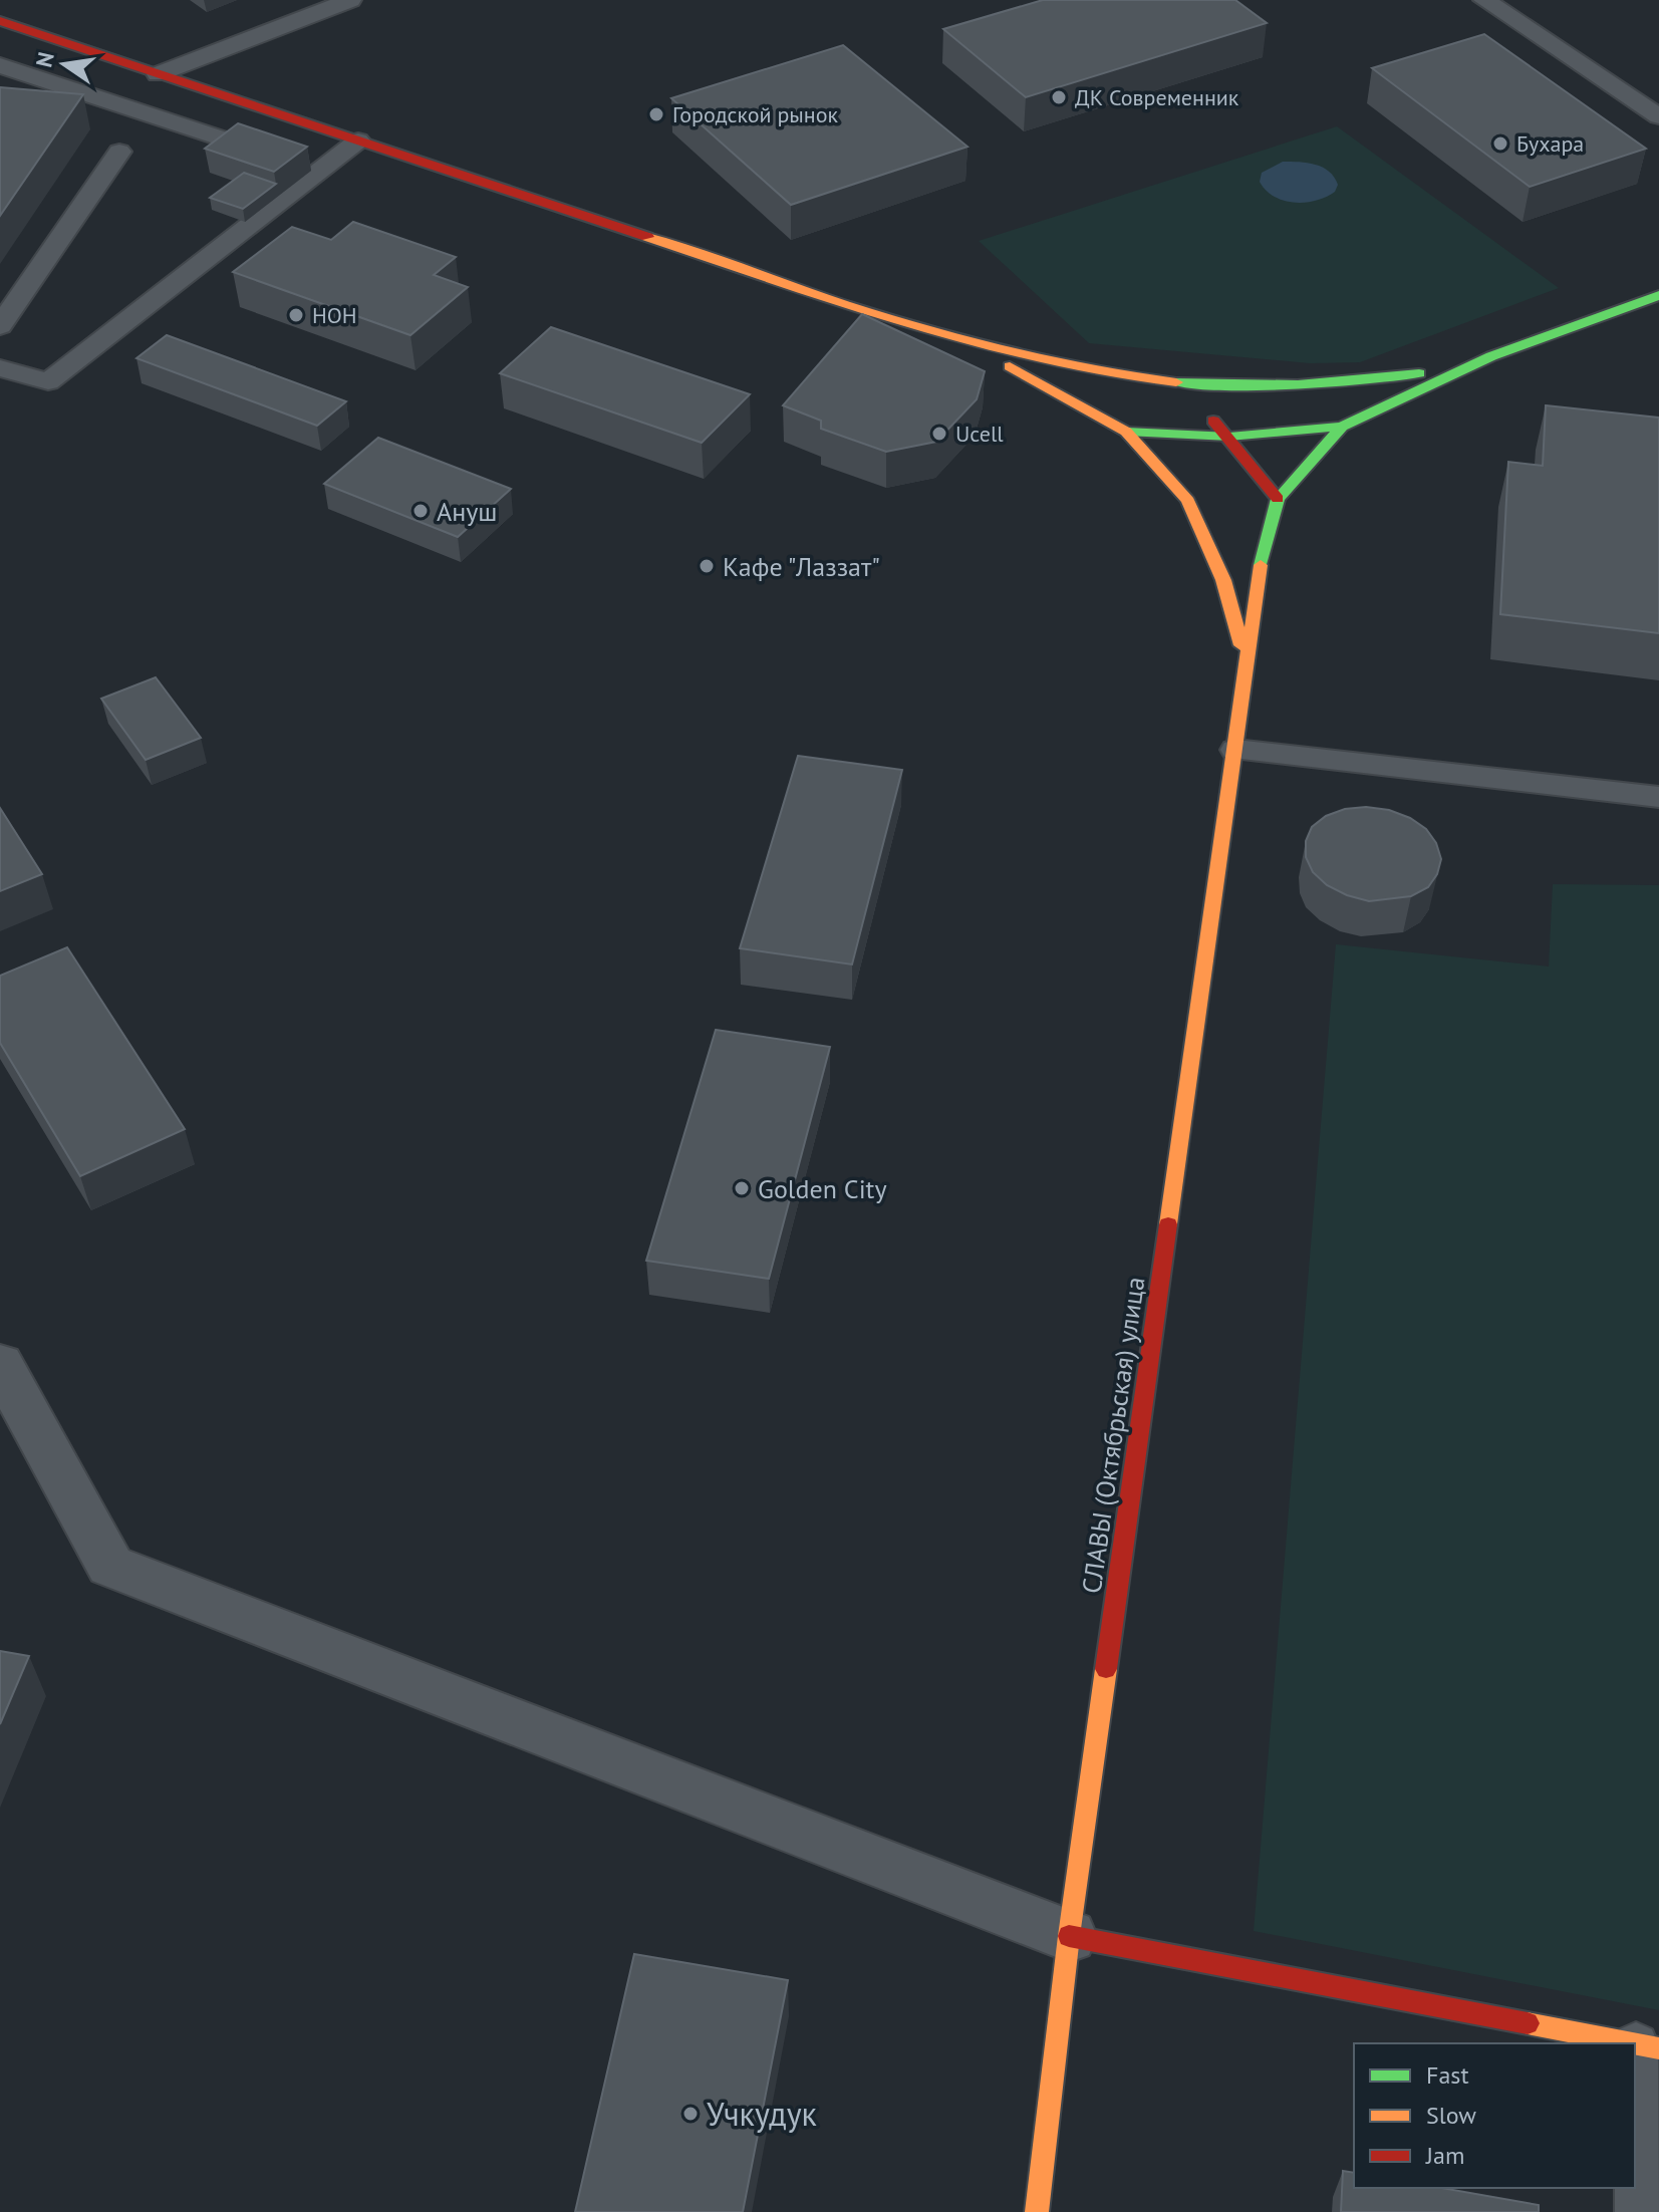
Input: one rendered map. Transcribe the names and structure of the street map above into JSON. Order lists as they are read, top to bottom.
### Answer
{
  "streets": {
    "main road": ["СЛАВЫ (Октябрьская) улица"]
  },
  "places": [
    "ДК Современник",
    "Городской рынок",
    "Бухара",
    "НОН",
    "Ucell",
    "Ануш",
    "Кафе \"Лаззат\"",
    "Golden City",
    "Учкудук"
  ],
  "legend": ["Fast", "Slow", "Jam"],
  "north": "left"
}
